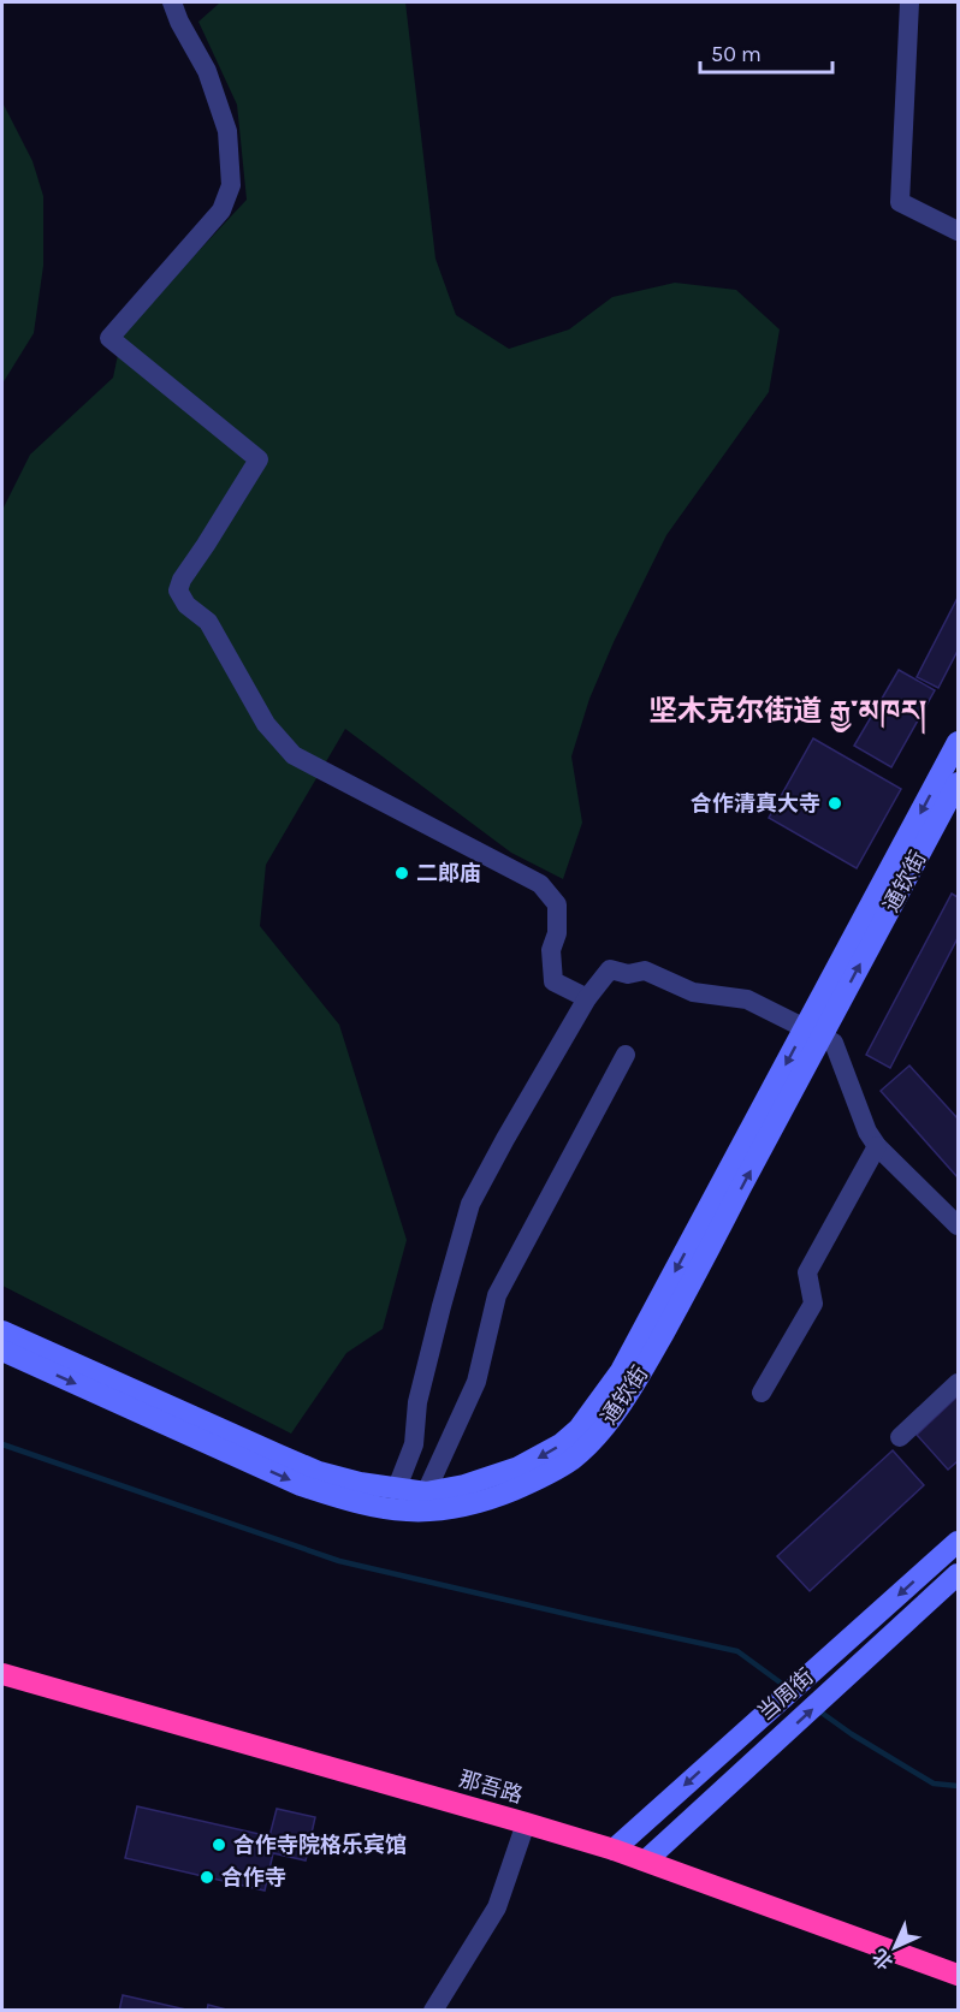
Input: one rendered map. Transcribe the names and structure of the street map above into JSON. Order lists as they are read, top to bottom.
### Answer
{
  "streets": {
    "highway": ["那吾路"],
    "main road": ["通钦街", "当周街"]
  },
  "crossings": [
    ["当周街", "那吾路"]
  ],
  "districts": ["坚木克尔街道 རྒྱ་མཁར།"],
  "places": [
    "合作清真大寺",
    "二郎庙",
    "合作寺院格乐宾馆",
    "合作寺"
  ],
  "scale_bar": "50 m",
  "north": "bottom left"
}
